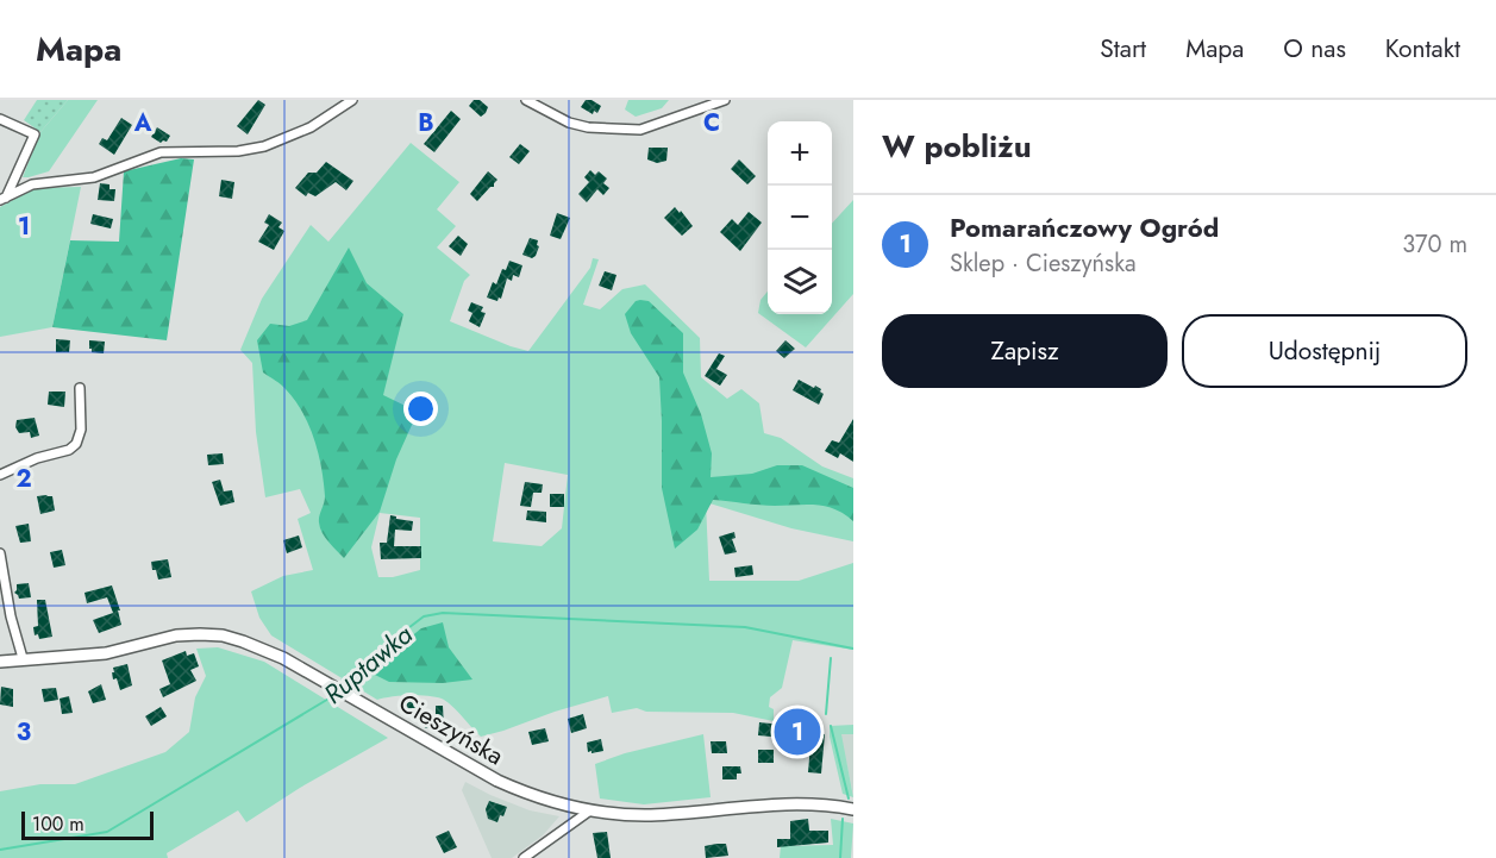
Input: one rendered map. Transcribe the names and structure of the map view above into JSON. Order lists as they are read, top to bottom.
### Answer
{
  "streets": {
    "main road": ["Cieszyńska"]
  },
  "water": ["Ruptawka"],
  "scale_bar": "100 m",
  "page": {
    "header": "Mapa",
    "nav": [
      "Start",
      "Mapa",
      "O nas",
      "Kontakt"
    ],
    "heading": "W pobliżu",
    "map_buttons": ["+", "−"],
    "list": [
      {
        "mark": "1",
        "name": "Pomarańczowy Ogród",
        "note": "Sklep · Cieszyńska",
        "value": "370 m"
      }
    ],
    "buttons": ["Zapisz", "Udostępnij"],
    "pins": "1",
    "scale": "100 m"
  },
  "grid": {
    "columns": ["A", "B", "C"],
    "rows": ["1", "2", "3"]
  }
}
